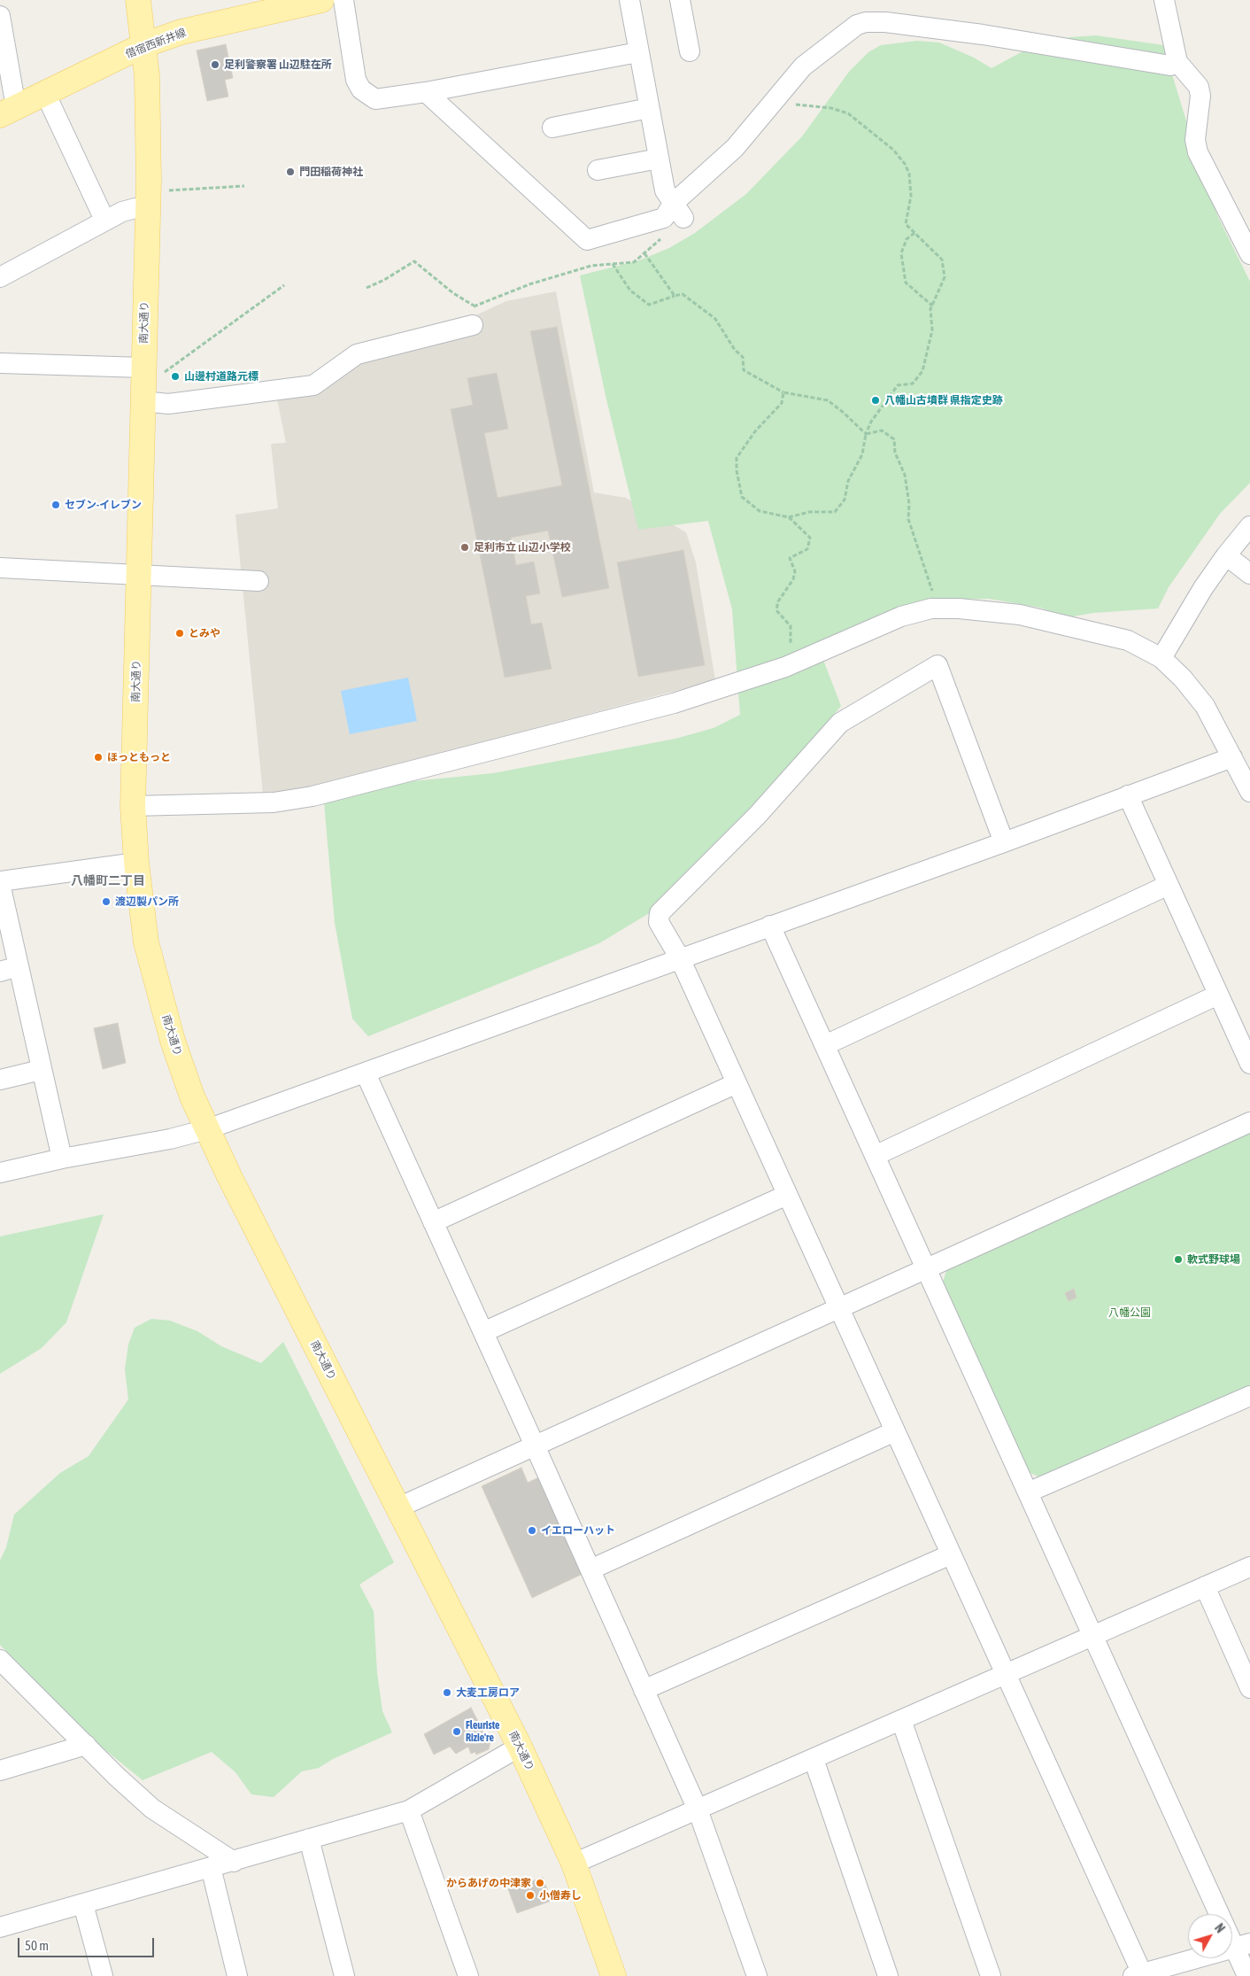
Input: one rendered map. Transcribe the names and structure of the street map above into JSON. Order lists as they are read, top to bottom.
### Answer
{
  "streets": {
    "main road": ["借宿西新井線", "南大通り"]
  },
  "crossings": [
    ["借宿西新井線", "南大通り"]
  ],
  "districts": ["八幡町二丁目"],
  "parks": ["八幡公園"],
  "places": [
    "足利警察署 山辺駐在所",
    "門田稲荷神社",
    "山邊村道路元標",
    "八幡山古墳群 県指定史跡",
    "セブン-イレブン",
    "足利市立 山辺小学校",
    "とみや",
    "ほっともっと",
    "渡辺製パン所",
    "軟式野球場",
    "イエローハット",
    "大麦工房ロア",
    "Fleuriste Rizie're",
    "からあげの中津家",
    "小僧寿し"
  ],
  "scale_bar": "50 m",
  "north": "top right"
}
